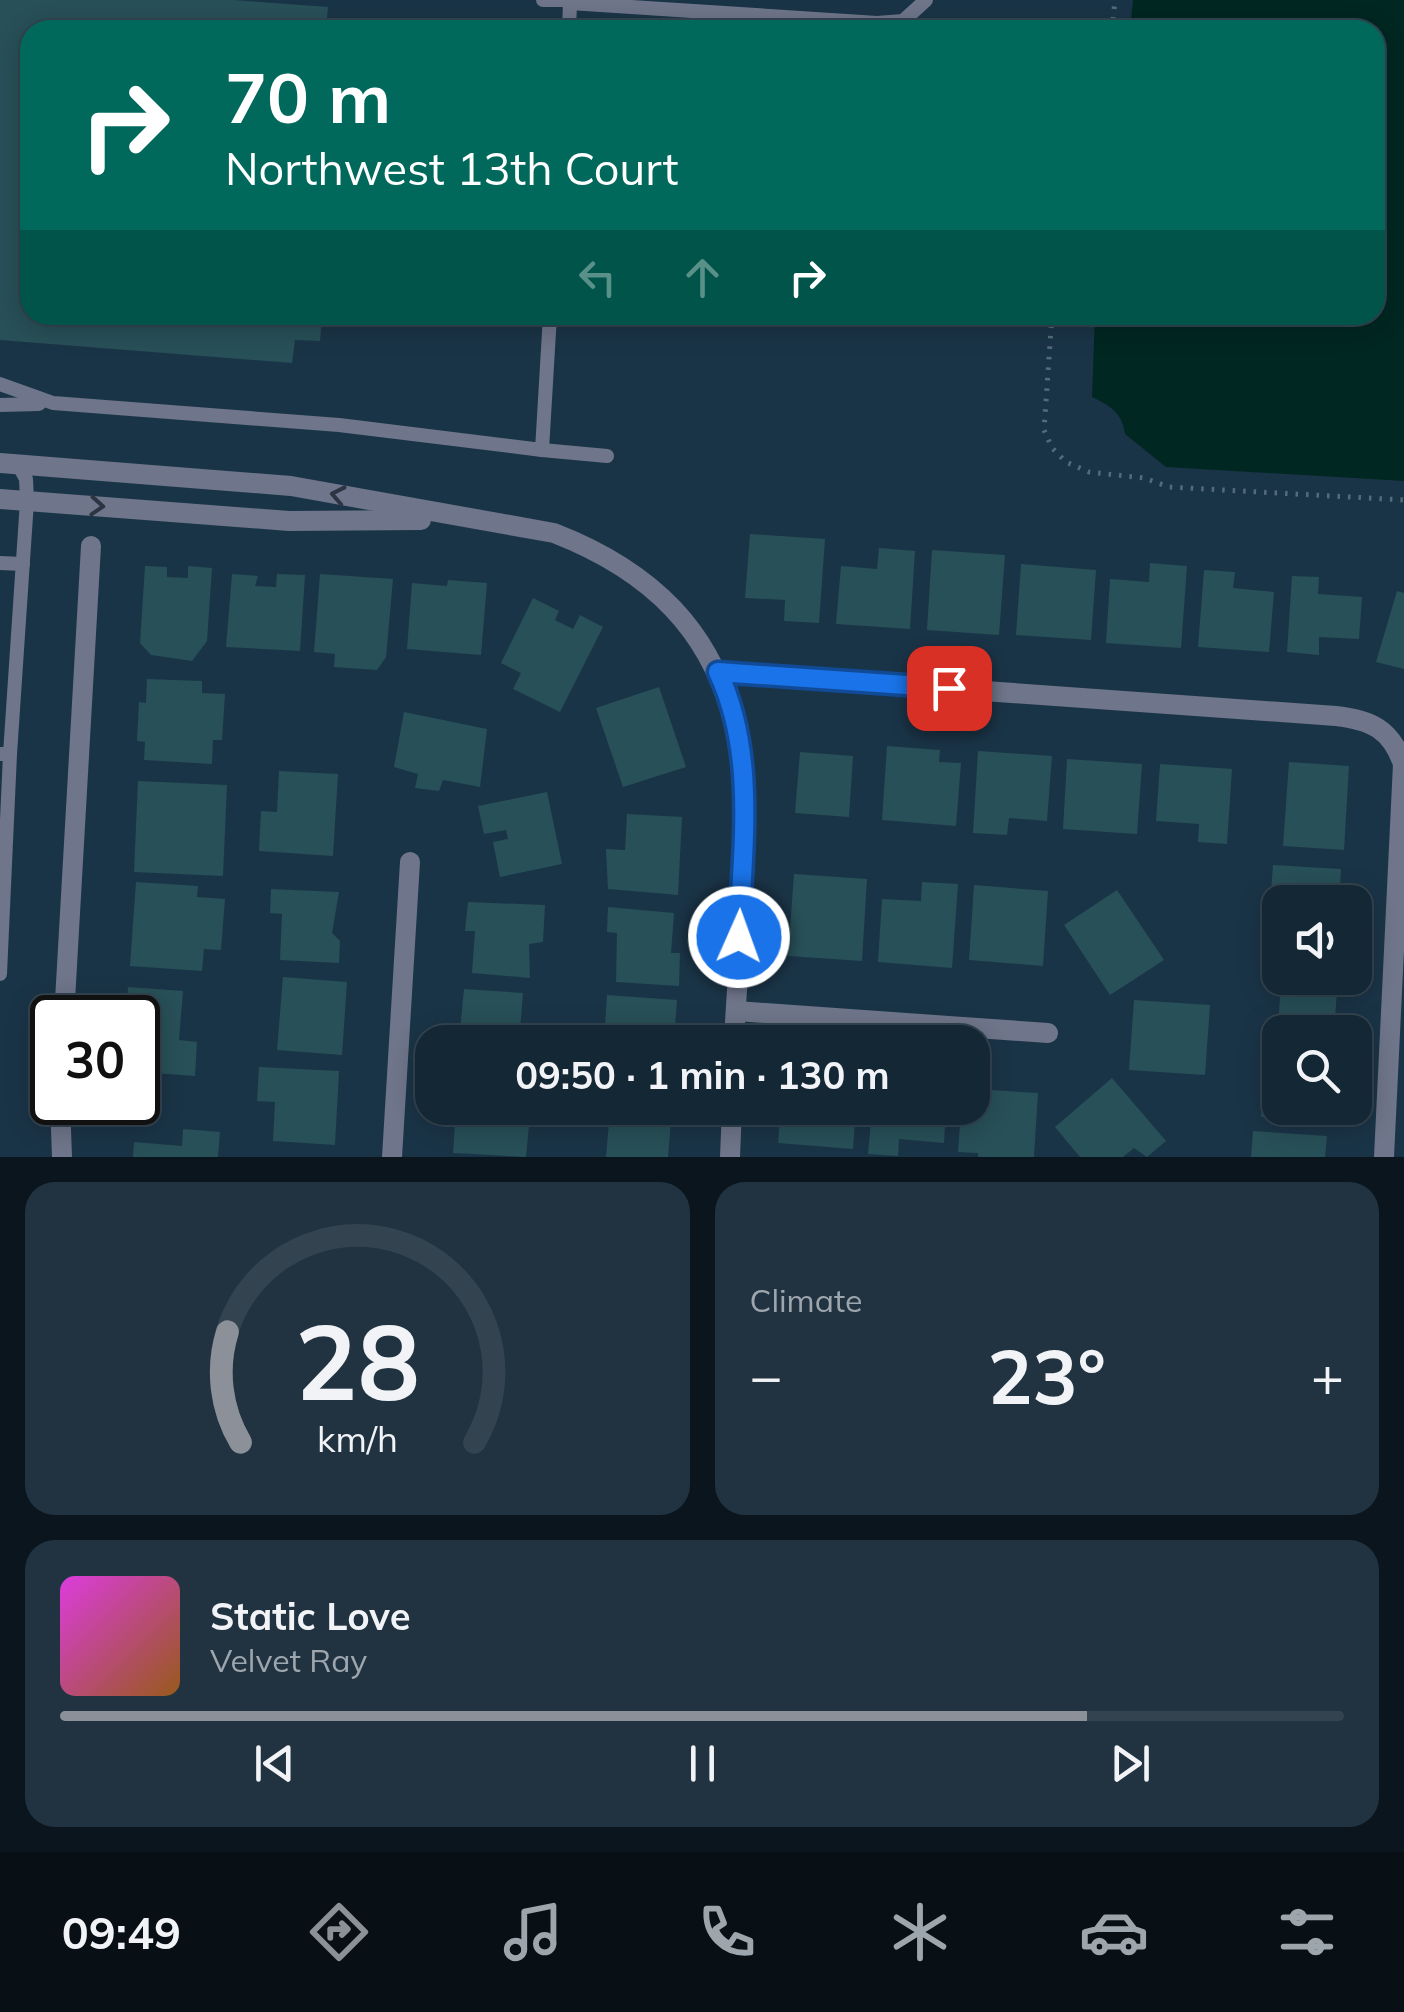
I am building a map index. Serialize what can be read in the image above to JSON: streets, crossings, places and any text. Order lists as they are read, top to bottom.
{
  "page": {
    "turn": ["70 m", "Northwest 13th Court"],
    "limit": "30",
    "trip": "09:50 · 1 min · 130 m",
    "tile": "Climate",
    "heat": ["−", "23°", "+"],
    "song": ["Static Love", "Velvet Ray"],
    "tabs": "09:49",
    "gauge": ["28", "km/h"]
  }
}
